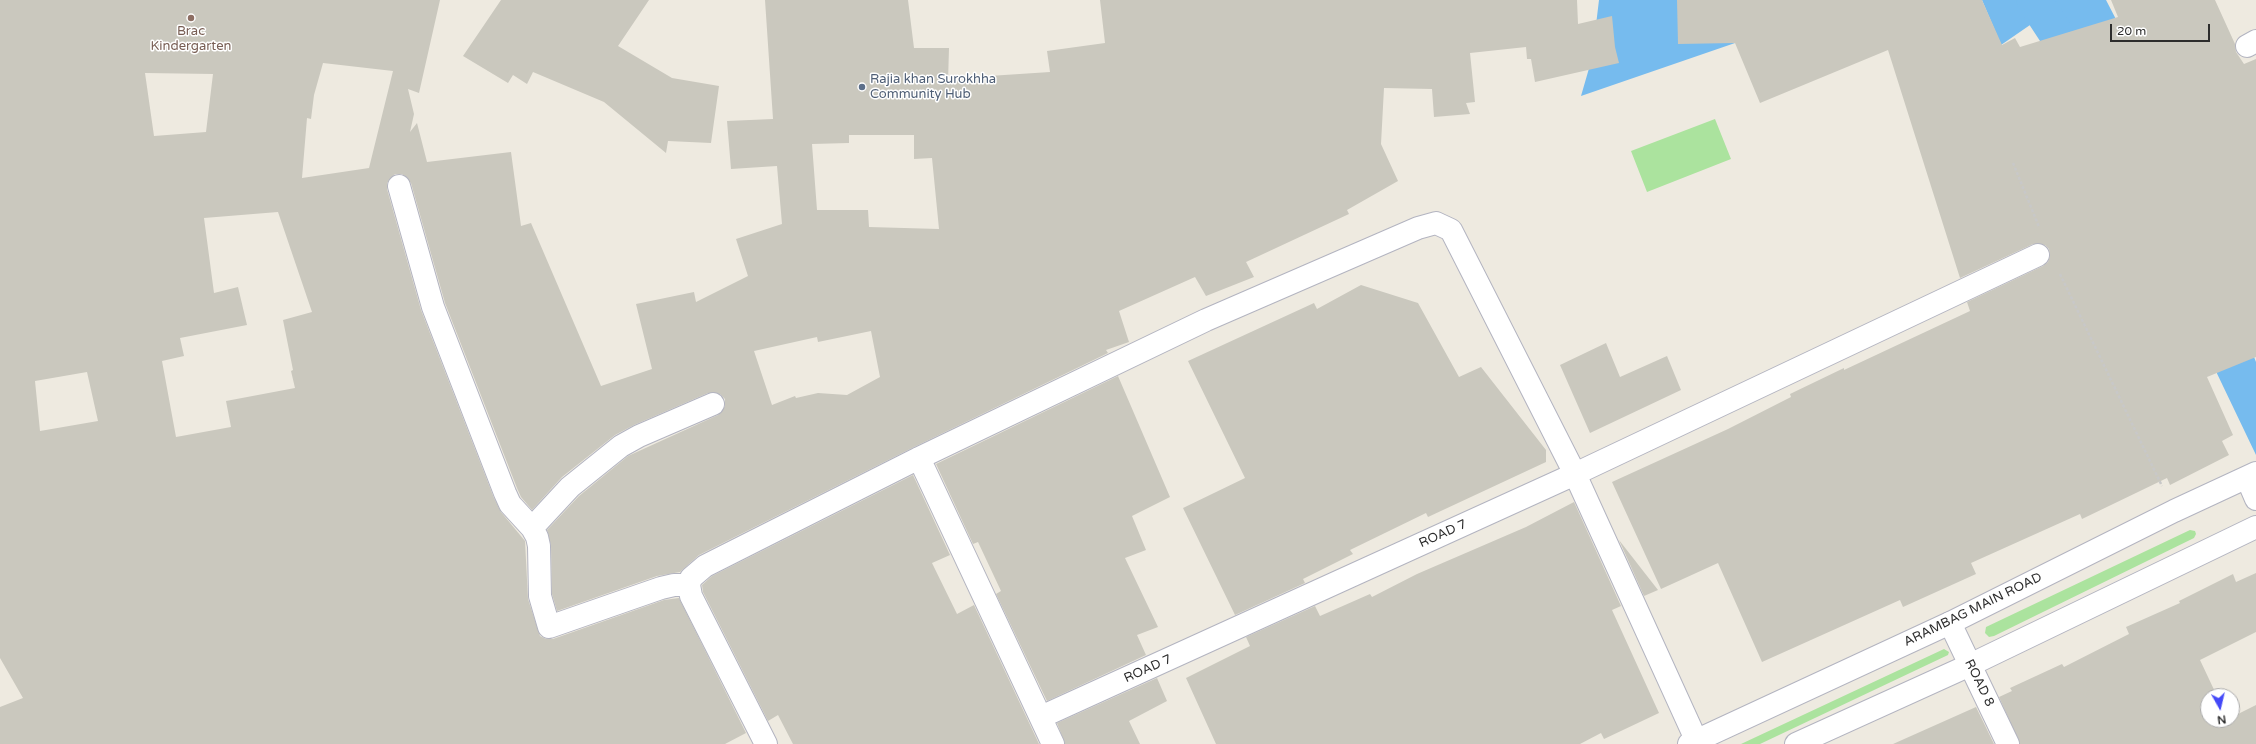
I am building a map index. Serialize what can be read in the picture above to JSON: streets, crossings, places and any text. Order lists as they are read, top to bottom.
{
  "streets": {
    "street": ["ROAD 7", "ARAMBAG MAIN ROAD", "ROAD 8"]
  },
  "crossings": [
    ["ARAMBAG MAIN ROAD", "ROAD 8"]
  ],
  "places": ["Brac Kindergarten", "Rajia khan Surokhha Community Hub"],
  "scale_bar": "20 m",
  "north": "bottom"
}
